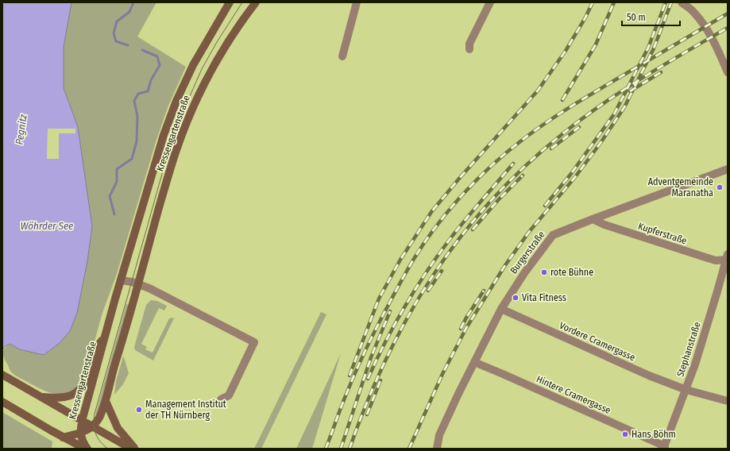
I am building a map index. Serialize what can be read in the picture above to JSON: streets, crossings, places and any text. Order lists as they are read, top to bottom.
{
  "streets": {
    "main road": ["Kressengartenstraße"],
    "street": [
      "Kupferstraße",
      "Burgerstraße",
      "Vordere Cramergasse",
      "Stephanstraße",
      "Hintere Cramergasse"
    ]
  },
  "crossings": [
    ["Kupferstraße", "Burgerstraße"],
    ["Kupferstraße", "Stephanstraße"],
    ["Burgerstraße", "Vordere Cramergasse"],
    ["Burgerstraße", "Hintere Cramergasse"],
    ["Vordere Cramergasse", "Stephanstraße"],
    ["Stephanstraße", "Hintere Cramergasse"]
  ],
  "water": ["Pegnitz", "Wöhrder See"],
  "places": [
    "Adventgemeinde Maranatha",
    "rote Bühne",
    "Vita Fitness",
    "Management Institut der TH Nürnberg",
    "Hans Böhm"
  ],
  "scale_bar": "50 m"
}
